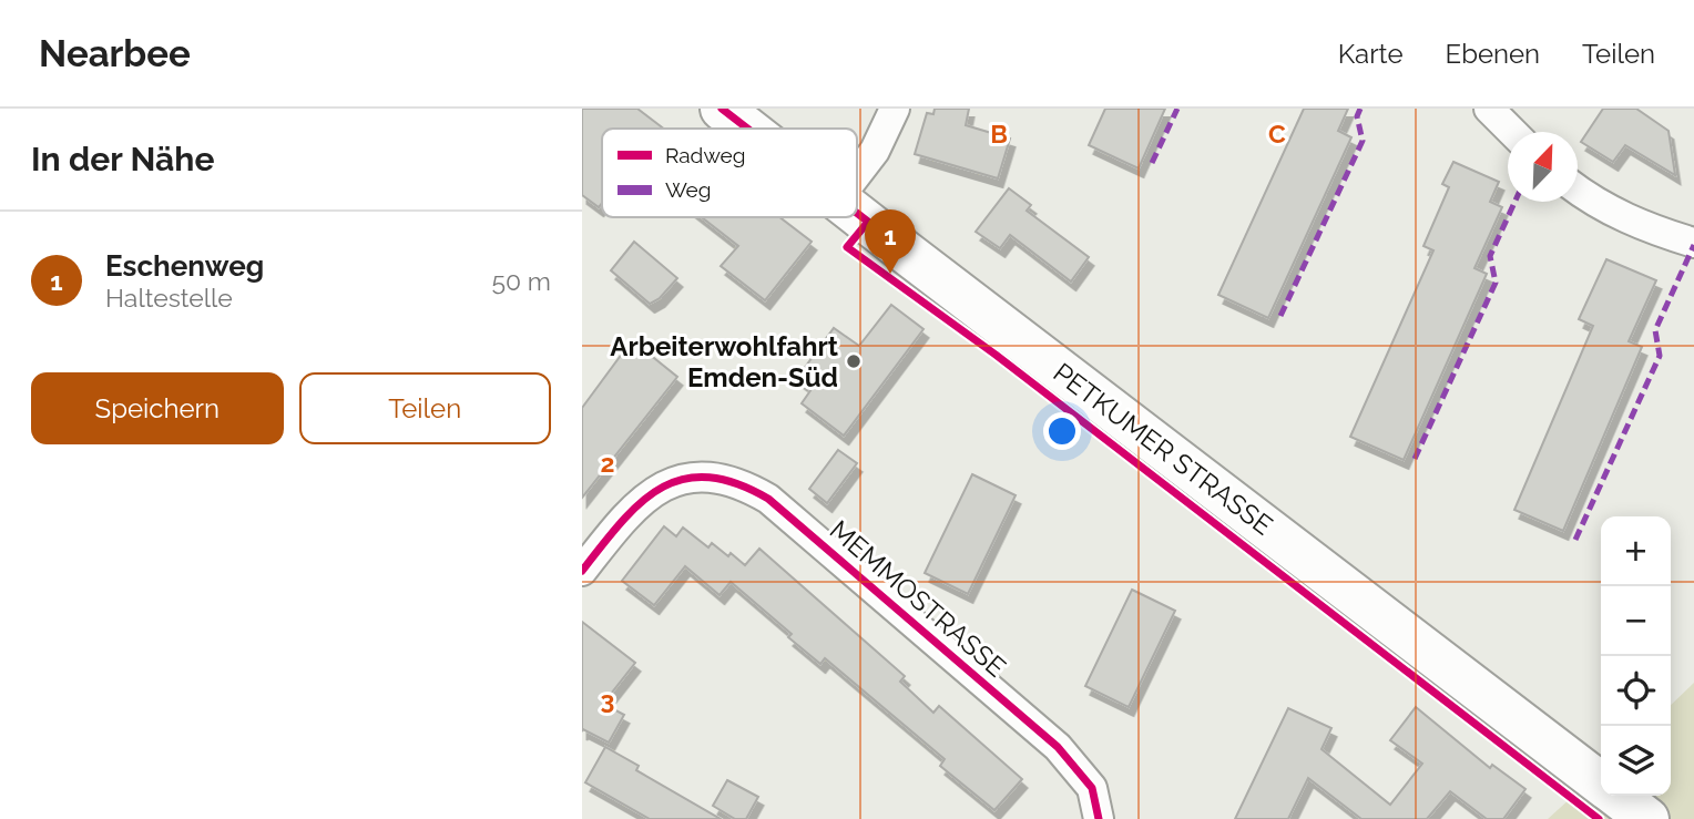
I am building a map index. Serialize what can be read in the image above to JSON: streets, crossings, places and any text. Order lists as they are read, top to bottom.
{
  "streets": {
    "main road": ["PETKUMER STRASSE"],
    "street": ["MEMMOSTRASSE"]
  },
  "places": ["Arbeiterwohlfahrt Emden-Süd"],
  "legend": ["Radweg", "Weg"],
  "north": "top right",
  "page": {
    "header": "Nearbee",
    "nav": ["Karte", "Ebenen", "Teilen"],
    "heading": "In der Nähe",
    "list": [
      {
        "mark": "1",
        "name": "Eschenweg",
        "note": "Haltestelle",
        "value": "50 m"
      }
    ],
    "pins": "1",
    "buttons": ["Speichern", "Teilen"],
    "map_buttons": ["+", "−"]
  },
  "grid": {
    "columns": ["B", "C"],
    "rows": ["2", "3"]
  }
}
